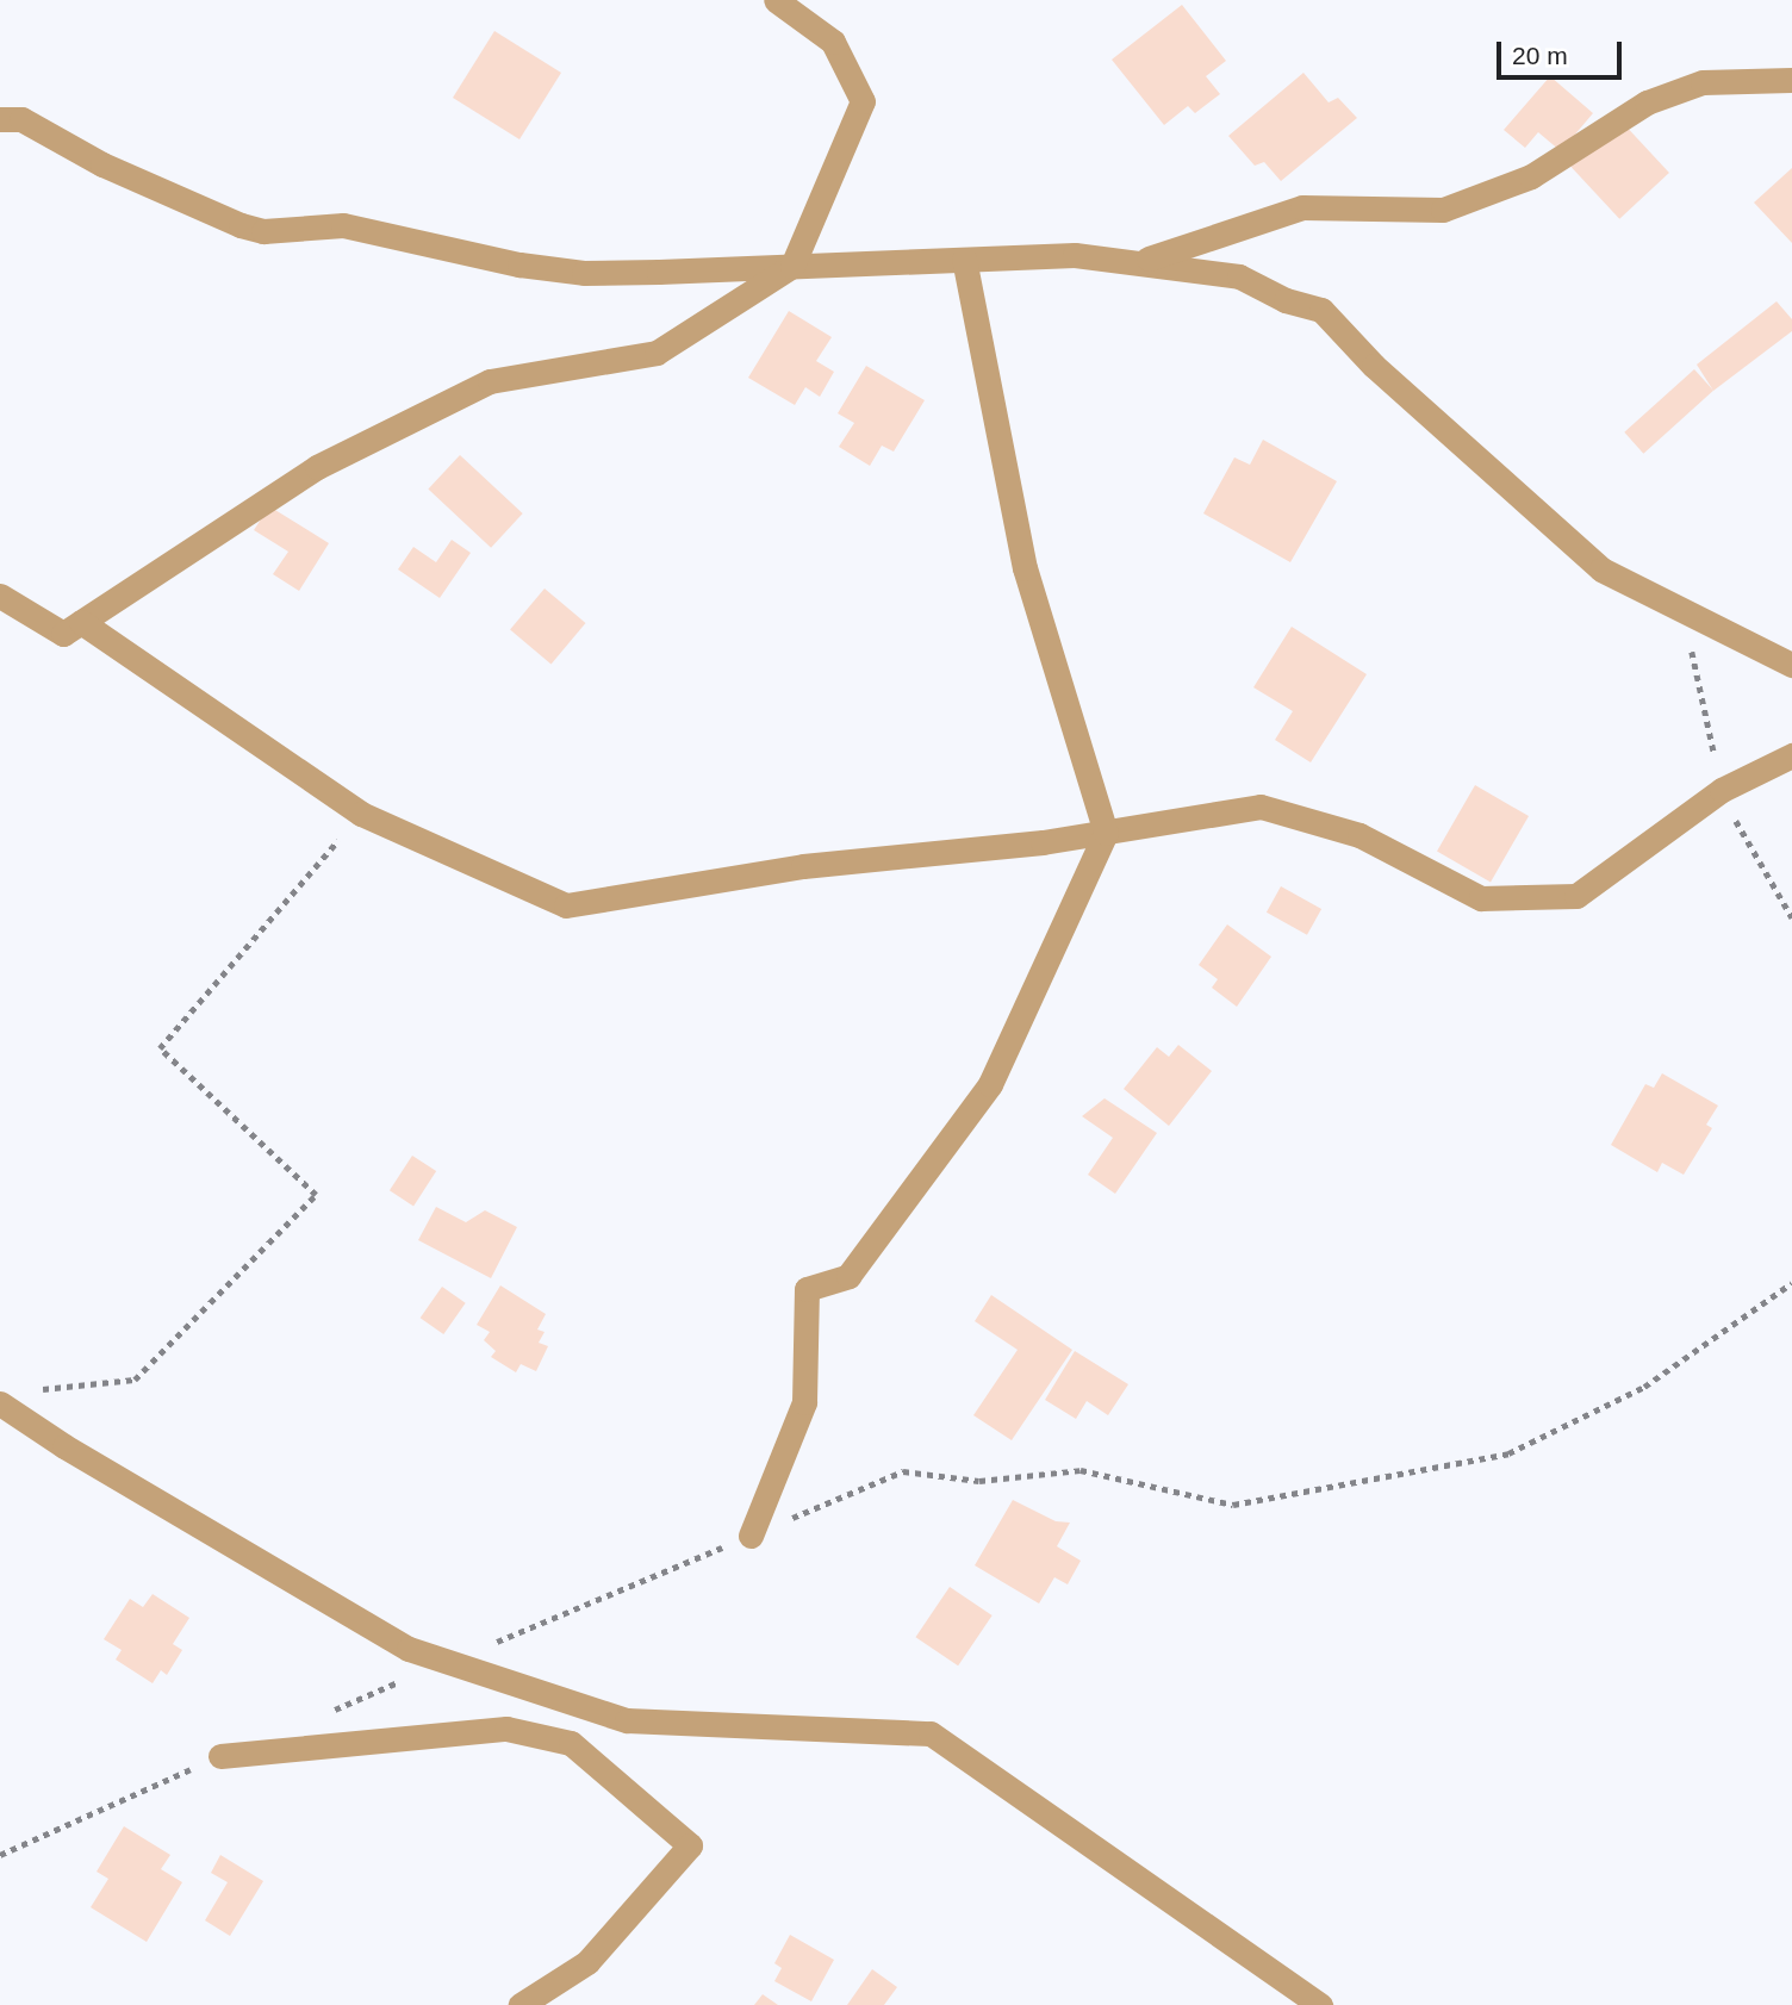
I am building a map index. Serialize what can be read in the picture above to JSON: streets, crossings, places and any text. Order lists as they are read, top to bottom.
{
  "scale_bar": "20 m"
}
